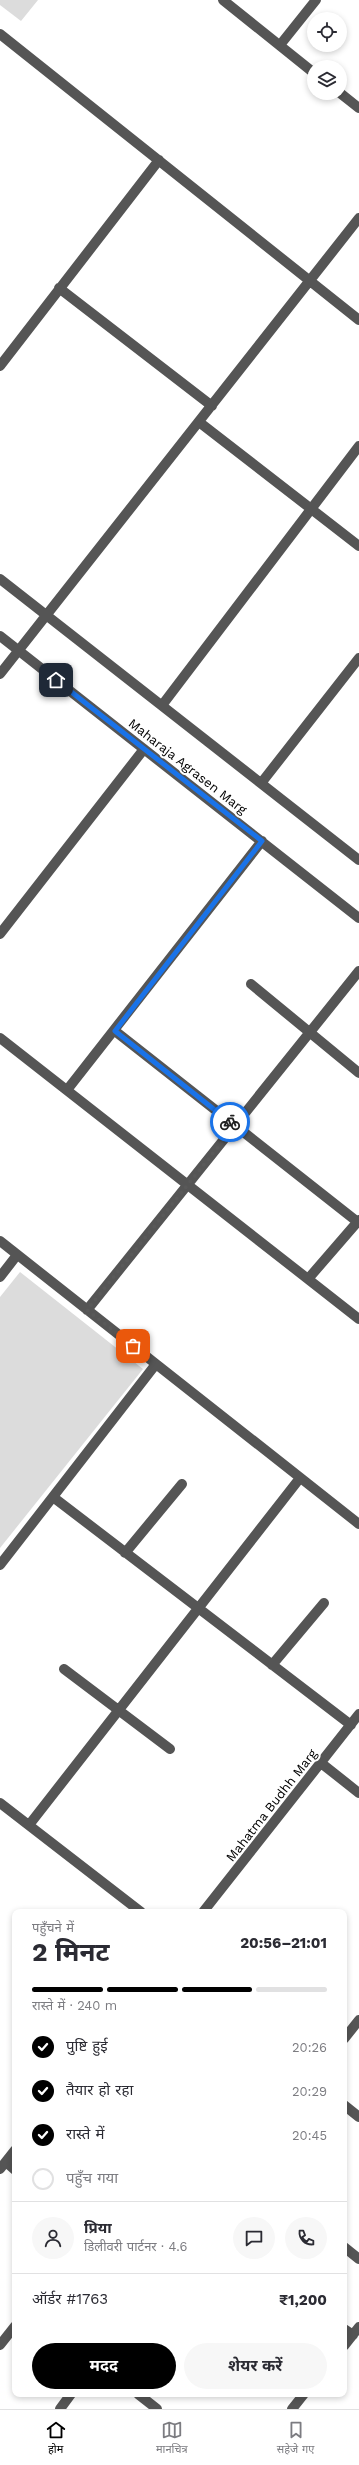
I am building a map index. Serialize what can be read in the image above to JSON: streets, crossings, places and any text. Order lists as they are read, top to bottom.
{
  "streets": {
    "street": ["Maharaja Agrasen Marg", "Mahatma Budhh Marg"]
  },
  "page": {
    "heading": ["2 मिनट", "पहुँचने में", "20:56–21:01"],
    "panel": [
      "प्रिया",
      "डिलीवरी पार्टनर · 4.6",
      "ऑर्डर #1763",
      "₹1,200"
    ],
    "bar": "रास्ते में · 240 m",
    "list": [
      ["पुष्टि हुई", "20:26"],
      ["तैयार हो रहा", "20:29"],
      ["रास्ते में", "20:45"],
      "पहुँच गया"
    ],
    "buttons": ["मदद", "शेयर करें"],
    "tabs": ["होम", "मानचित्र", "सहेजे गए"]
  }
}
